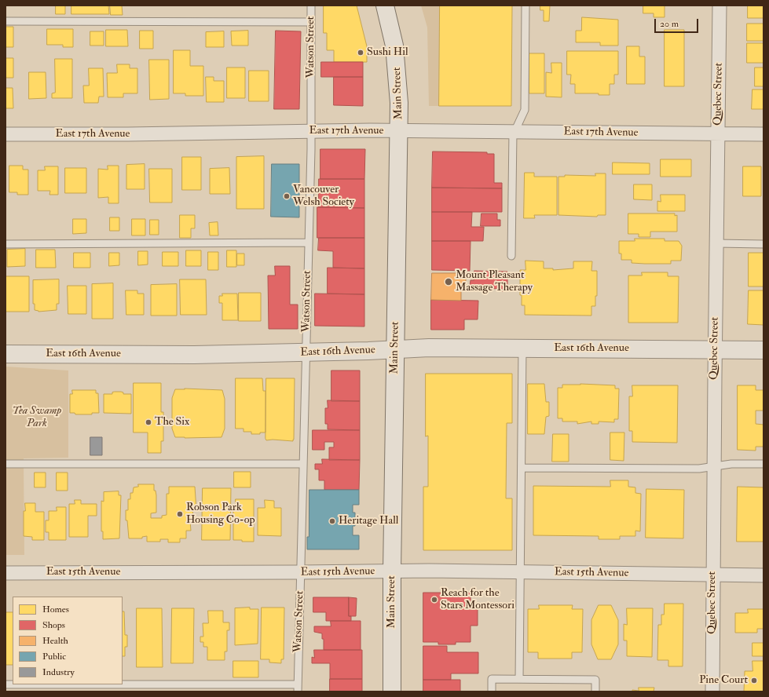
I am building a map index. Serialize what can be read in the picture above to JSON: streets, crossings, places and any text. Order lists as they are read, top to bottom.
{
  "streets": {
    "street": [
      "Main Street",
      "Quebec Street",
      "East 17th Avenue",
      "East 16th Avenue",
      "East 15th Avenue"
    ],
    "lane": ["Watson Street"]
  },
  "crossings": [
    ["Watson Street", "East 17th Avenue"],
    ["Watson Street", "East 16th Avenue"],
    ["Watson Street", "East 15th Avenue"],
    ["Main Street", "East 17th Avenue"],
    ["Main Street", "East 16th Avenue"],
    ["Main Street", "East 15th Avenue"],
    ["Quebec Street", "East 17th Avenue"],
    ["Quebec Street", "East 16th Avenue"],
    ["Quebec Street", "East 15th Avenue"]
  ],
  "parks": ["Tea Swamp Park"],
  "places": [
    "Sushi Hil",
    "Vancouver Welsh Society",
    "Mount Pleasant Massage Therapy",
    "The Six",
    "Robson Park Housing Co-op",
    "Heritage Hall",
    "Reach for the Stars Montessori",
    "Pine Court"
  ],
  "legend": [
    "Homes",
    "Shops",
    "Health",
    "Public",
    "Industry"
  ],
  "scale_bar": "20 m"
}
